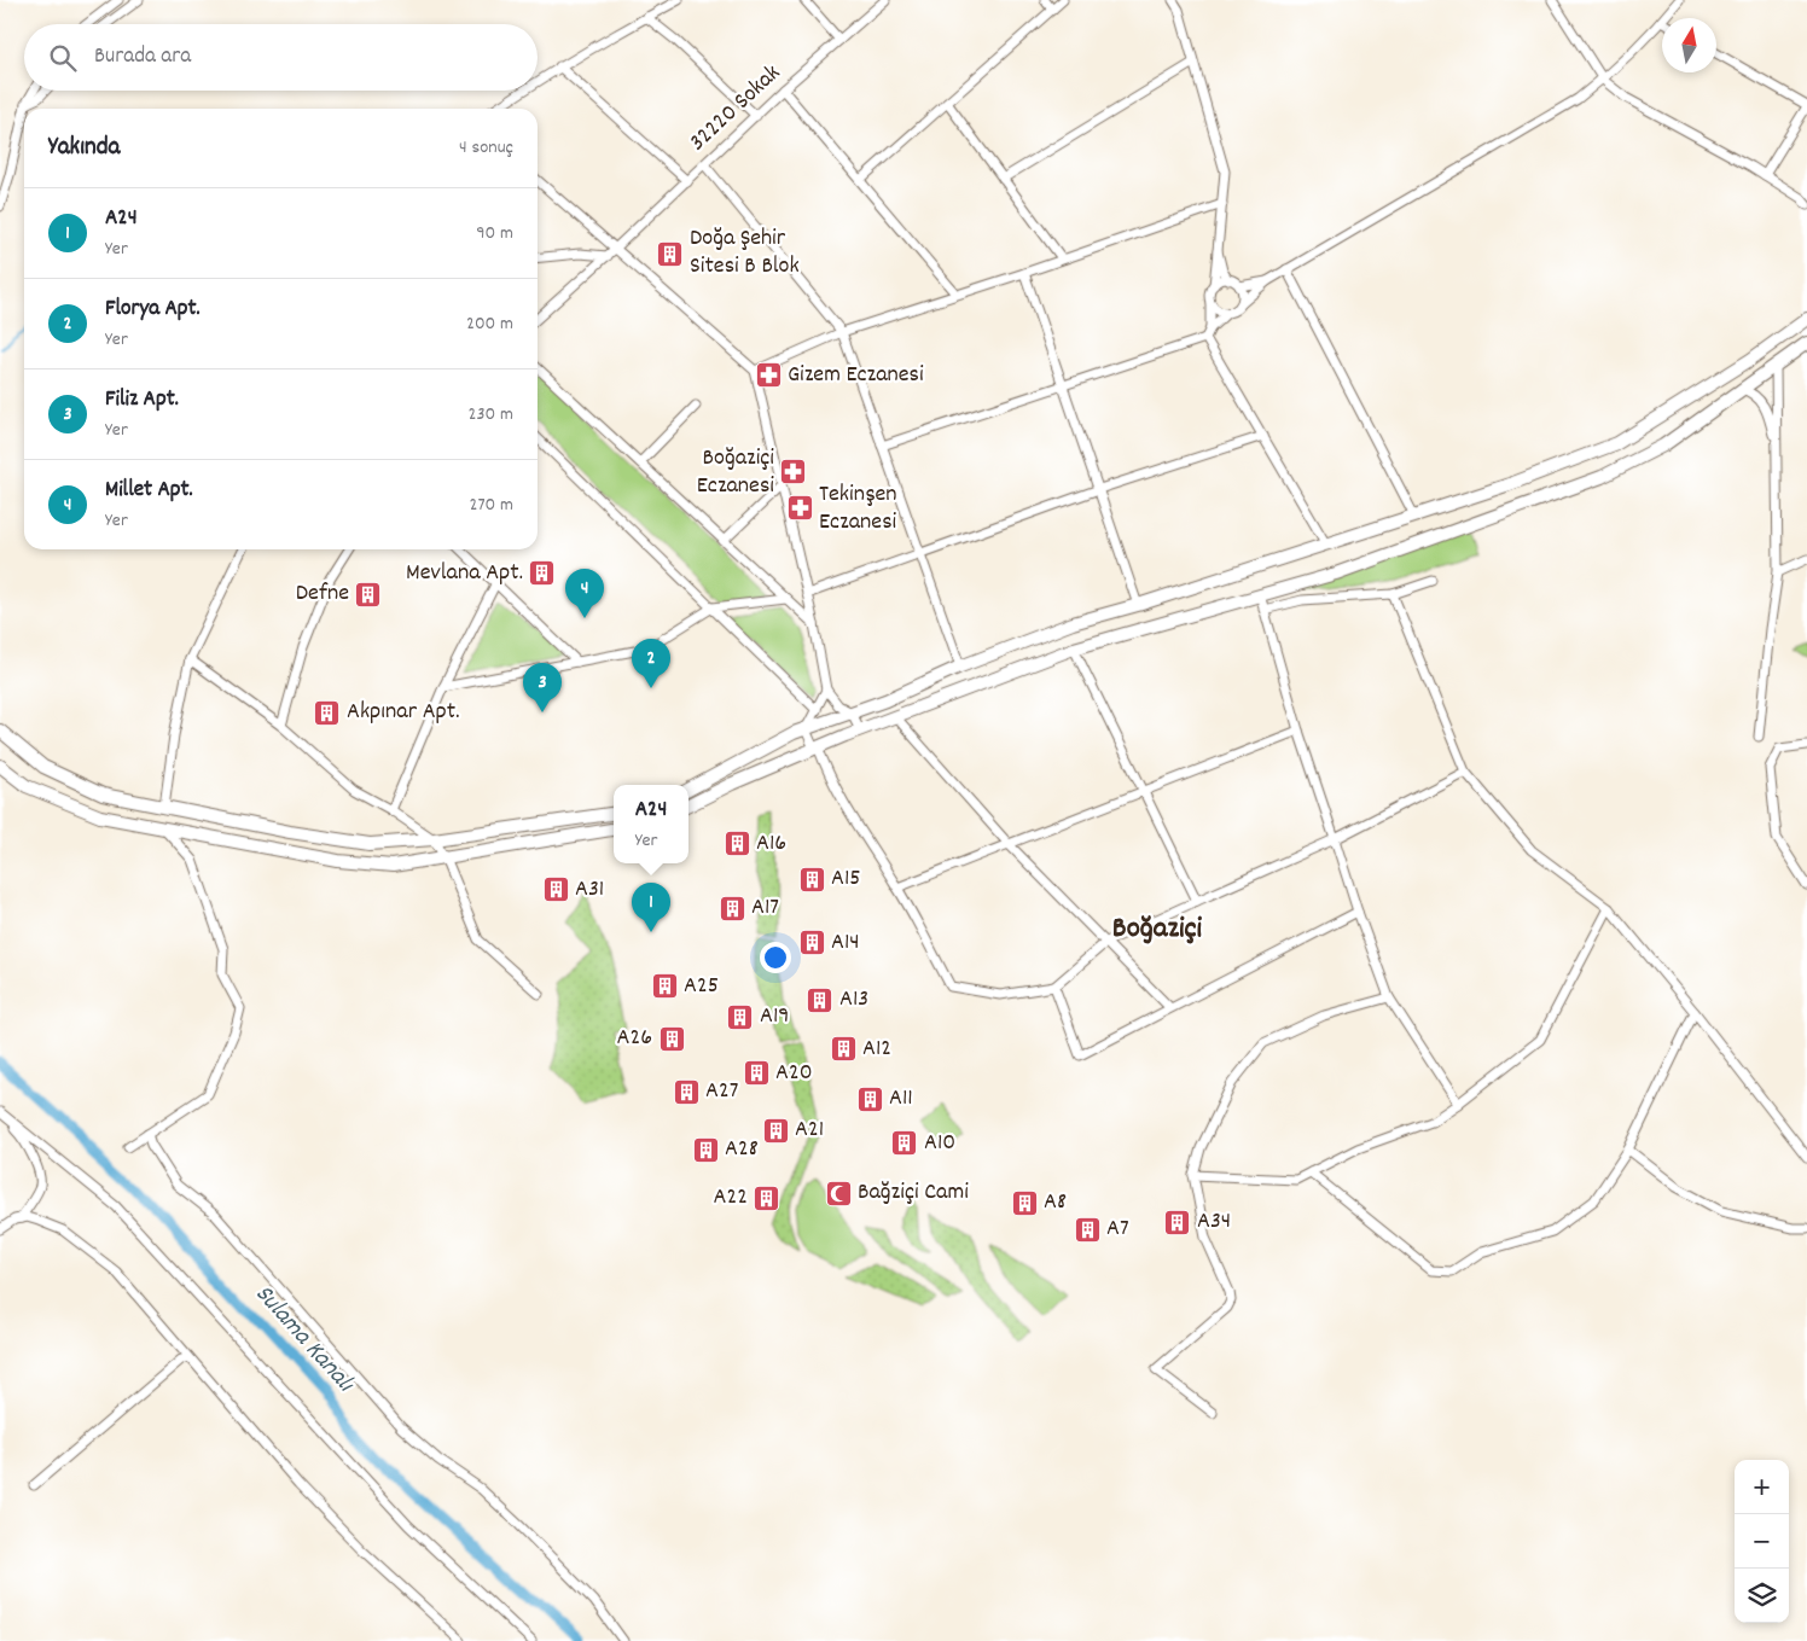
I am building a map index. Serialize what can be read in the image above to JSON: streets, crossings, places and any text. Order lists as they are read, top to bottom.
{
  "streets": {
    "street": ["32220 Sokak"]
  },
  "districts": ["Boğaziçi"],
  "water": ["Sulama Kanalı"],
  "places": {
    "building": [
      "Doğa Şehir Sitesi B Blok",
      "Mevlana Apt.",
      "Defne",
      "Akpınar Apt.",
      "A16",
      "A15",
      "A31",
      "A17",
      "A14",
      "A25",
      "A13",
      "A19",
      "A26",
      "A12",
      "A20",
      "A27",
      "A11",
      "A21",
      "A10",
      "A28",
      "A22",
      "A8",
      "A34",
      "A7"
    ],
    "pharmacy": ["Gizem Eczanesi", "Boğaziçi Eczanesi", "Tekinşen Eczanesi"],
    "mosque": ["Bağziçi Cami"]
  },
  "north": "top",
  "page": {
    "search": "Burada ara",
    "heading": ["Yakında", "4 sonuç"],
    "list": [
      {
        "mark": "1",
        "name": "A24",
        "note": "Yer",
        "value": "90 m"
      },
      {
        "mark": "2",
        "name": "Florya Apt.",
        "note": "Yer",
        "value": "200 m"
      },
      {
        "mark": "3",
        "name": "Filiz Apt.",
        "note": "Yer",
        "value": "230 m"
      },
      {
        "mark": "4",
        "name": "Millet Apt.",
        "note": "Yer",
        "value": "270 m"
      }
    ],
    "pins": [
      "4",
      "2",
      "3",
      "1"
    ],
    "popup": ["A24", "Yer"],
    "map_buttons": ["+", "−"]
  }
}
